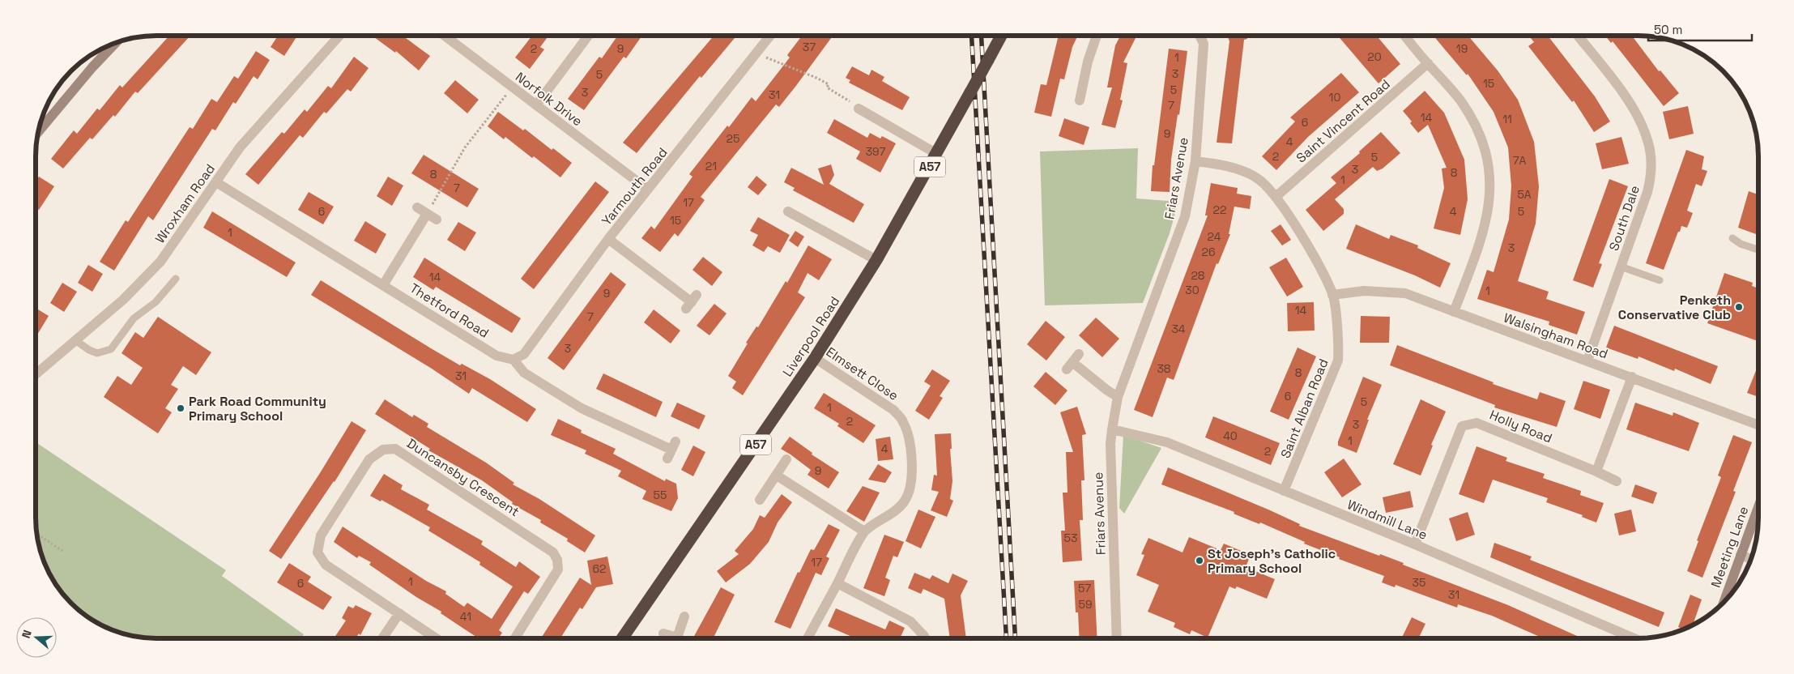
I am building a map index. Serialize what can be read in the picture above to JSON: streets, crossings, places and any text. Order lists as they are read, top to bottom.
{
  "streets": {
    "highway": ["A57", "Liverpool Road"],
    "street": [
      "Norfolk Drive",
      "Saint Vincent Road",
      "Friars Avenue",
      "Yarmouth Road",
      "Wroxham Road",
      "South Dale",
      "Thetford Road",
      "Walsingham Road",
      "Elmsett Close",
      "Saint Alban Road",
      "Holly Road",
      "Duncansby Crescent",
      "Windmill Lane",
      "Meeting Lane"
    ]
  },
  "crossings": [
    ["Norfolk Drive", "Yarmouth Road"],
    ["Saint Vincent Road", "Saint Alban Road"],
    ["Friars Avenue", "Saint Alban Road"],
    ["Friars Avenue", "Windmill Lane"],
    ["Yarmouth Road", "Thetford Road"],
    ["Wroxham Road", "Thetford Road"],
    ["South Dale", "Walsingham Road"],
    ["Walsingham Road", "Saint Alban Road"],
    ["Liverpool Road", "Elmsett Close"],
    ["Saint Alban Road", "Windmill Lane"],
    ["Holly Road", "Windmill Lane"]
  ],
  "places": ["Penketh Conservative Club", "Park Road Community Primary School", "St Joseph's Catholic Primary School"],
  "house_numbers": [
    "37",
    "2",
    "9",
    "19",
    "20",
    "1",
    "3",
    "5",
    "15",
    "5",
    "3",
    "31",
    "10",
    "7",
    "14",
    "11",
    "6",
    "9",
    "25",
    "4",
    "397",
    "2",
    "5",
    "7A",
    "21",
    "3",
    "8",
    "8",
    "1",
    "7",
    "5A",
    "17",
    "22",
    "6",
    "4",
    "5",
    "15",
    "1",
    "24",
    "3",
    "26",
    "28",
    "14",
    "30",
    "1",
    "9",
    "14",
    "7",
    "34",
    "3",
    "38",
    "8",
    "31",
    "6",
    "5",
    "1",
    "2",
    "3",
    "40",
    "1",
    "4",
    "2",
    "9",
    "55",
    "53",
    "17",
    "62",
    "1",
    "35",
    "6",
    "57",
    "31",
    "59",
    "41"
  ],
  "scale_bar": "50 m",
  "north": "left"
}
